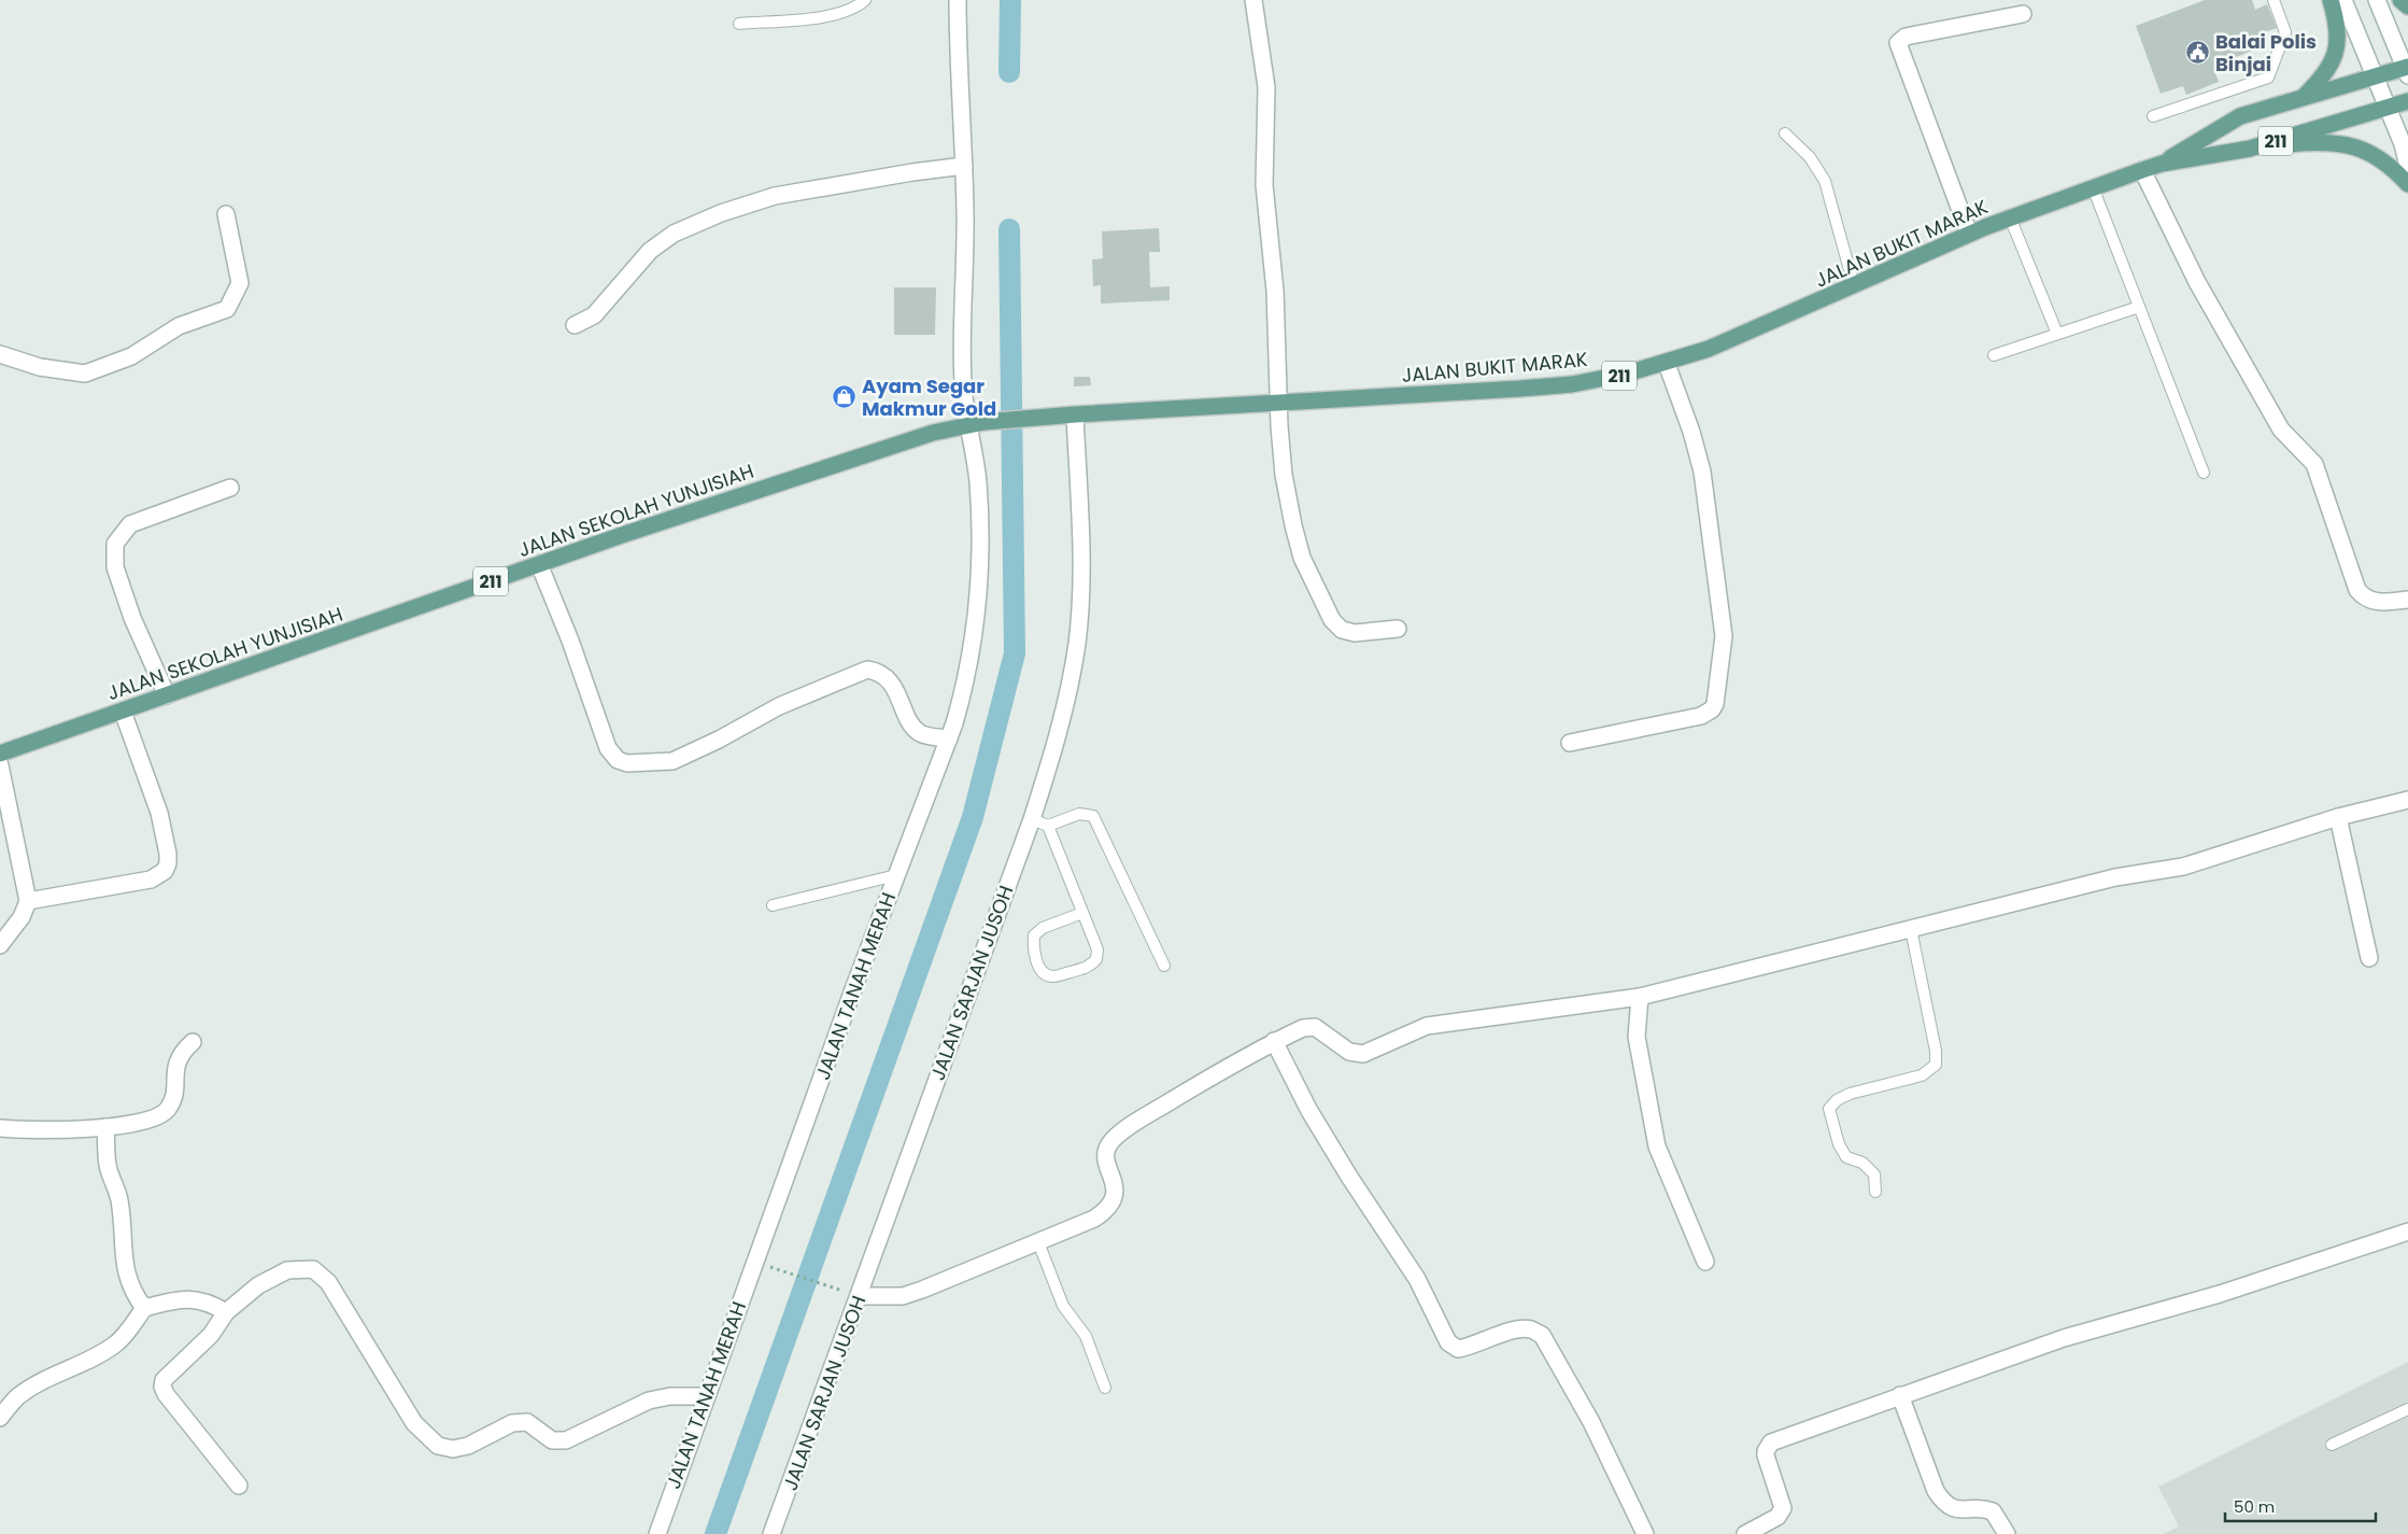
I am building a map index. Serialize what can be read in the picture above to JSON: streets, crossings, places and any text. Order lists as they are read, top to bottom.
{
  "streets": {
    "main road": ["211", "JALAN BUKIT MARAK", "JALAN SEKOLAH YUNJISIAH"],
    "street": ["JALAN SARJAN JUSOH", "JALAN TANAH MERAH"]
  },
  "crossings": [
    ["211", "JALAN BUKIT MARAK"],
    ["JALAN BUKIT MARAK", "JALAN SEKOLAH YUNJISIAH"],
    ["JALAN BUKIT MARAK", "JALAN SARJAN JUSOH"],
    ["JALAN BUKIT MARAK", "JALAN TANAH MERAH"],
    ["JALAN SEKOLAH YUNJISIAH", "JALAN TANAH MERAH"]
  ],
  "places": {
    "public building": ["Balai Polis Binjai"],
    "shop": ["Ayam Segar Makmur Gold"]
  },
  "scale_bar": "50 m"
}
